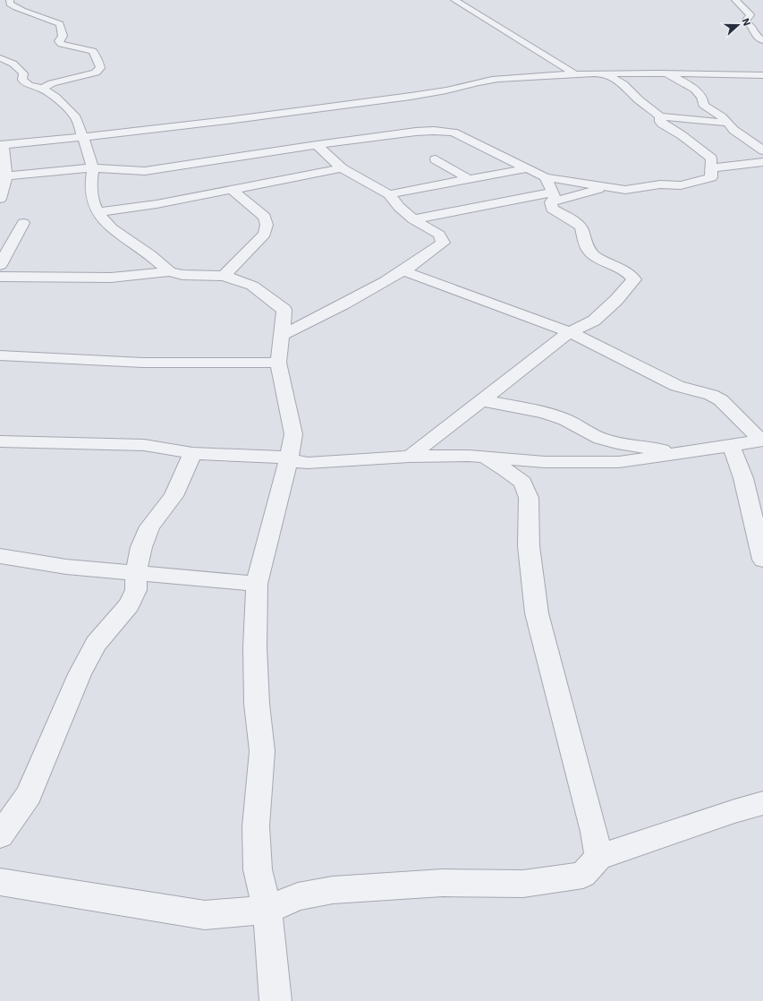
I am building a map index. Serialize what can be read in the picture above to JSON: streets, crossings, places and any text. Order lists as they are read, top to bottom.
{
  "north": "right"
}
